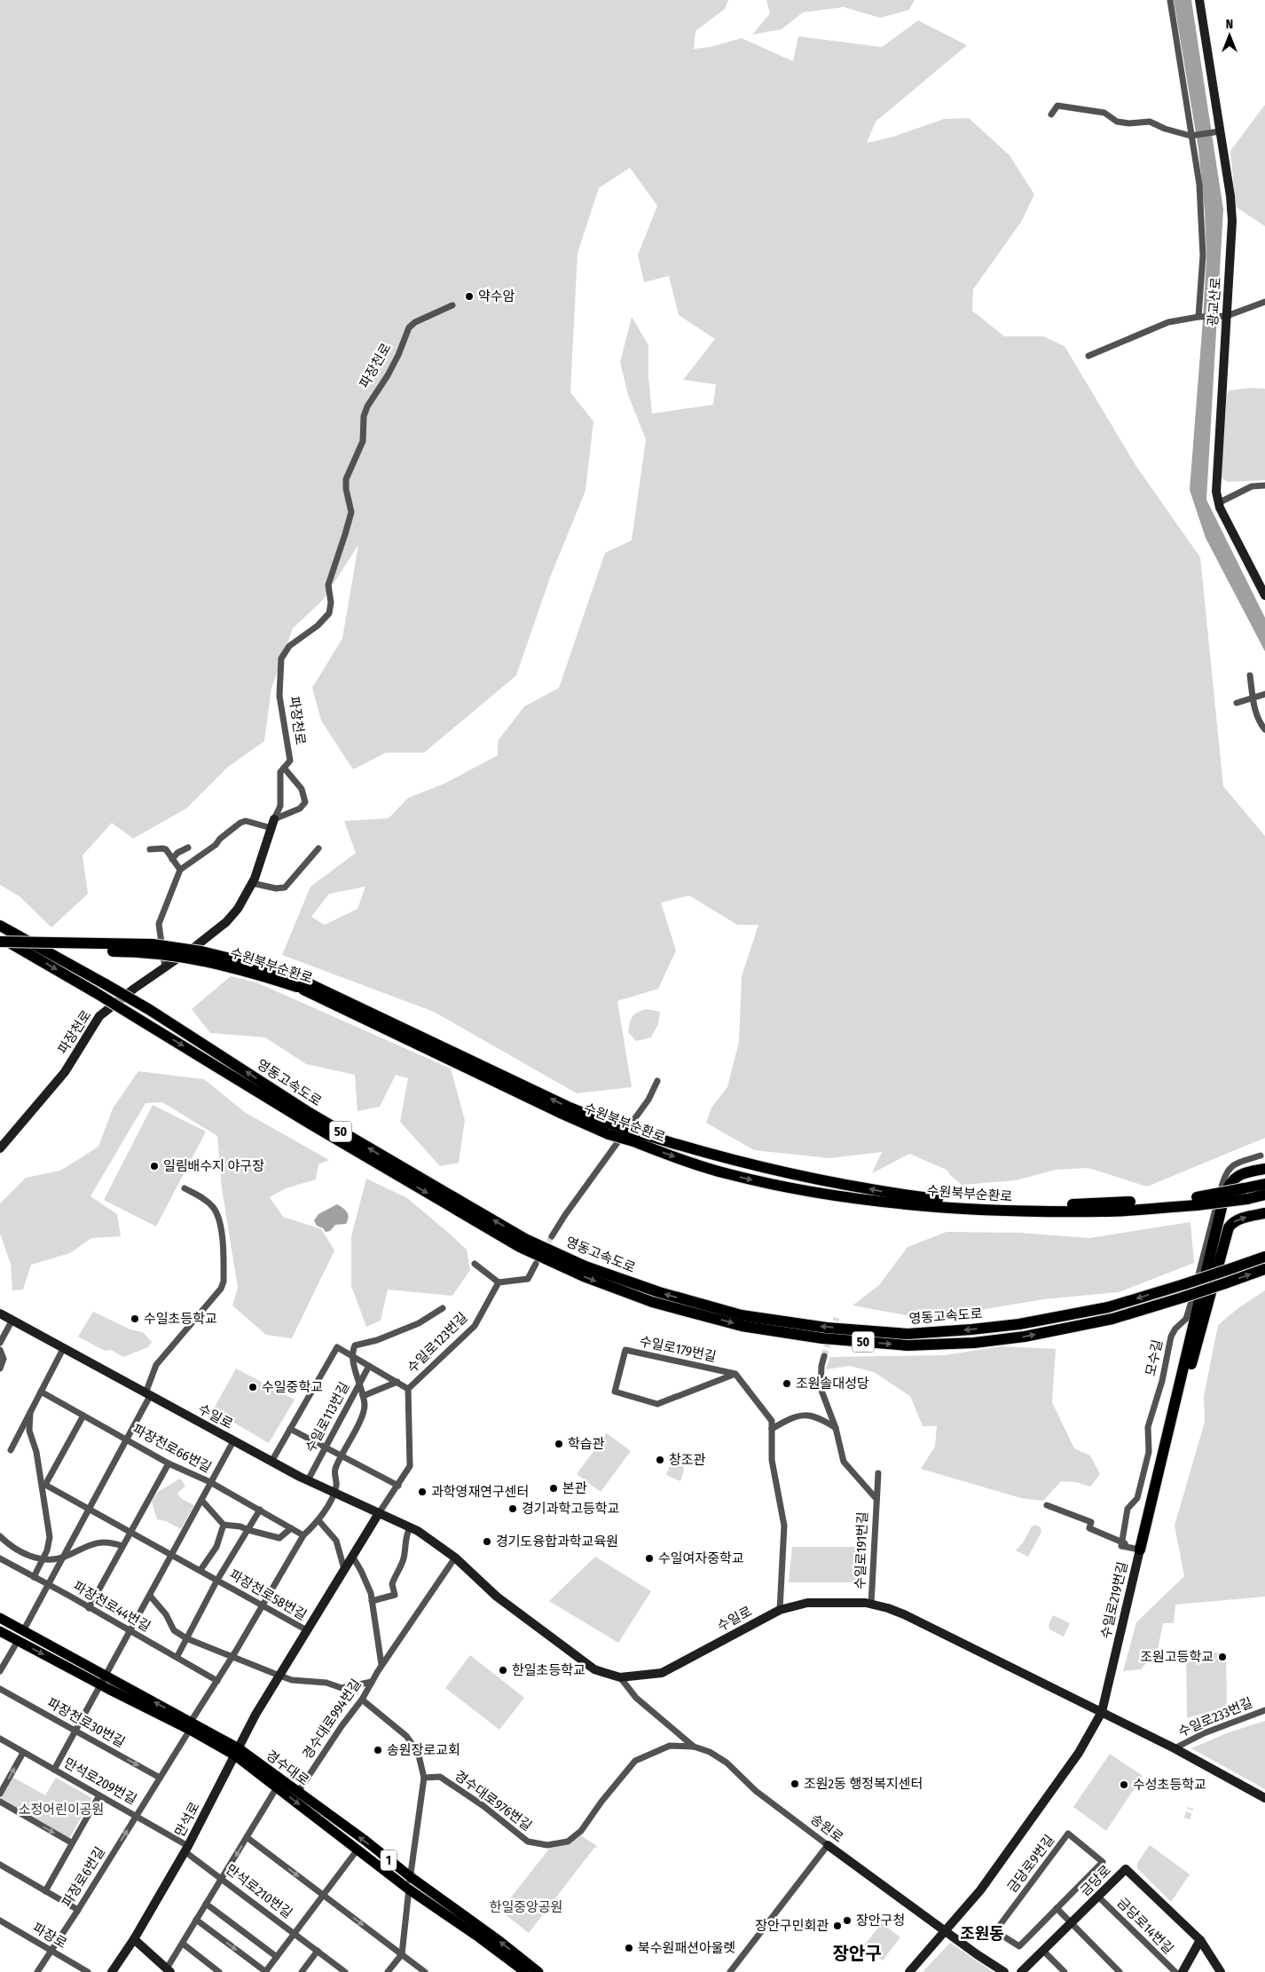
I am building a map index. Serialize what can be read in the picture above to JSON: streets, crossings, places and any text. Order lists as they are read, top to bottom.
{
  "streets": {
    "highway": ["수원북부순환로", "영동고속도로", "50"],
    "main road": ["경수대로", "1"],
    "street": [
      "광교산로",
      "파장천로",
      "수일로123번길",
      "수일로179번길",
      "모수길",
      "수일로",
      "수일로113번길",
      "파장천로66번길",
      "수일로191번길",
      "파장천로58번길",
      "수일로219번길",
      "파장천로44번길",
      "수일로233번길",
      "경수대로994번길",
      "파장천로30번길",
      "만석로209번길",
      "경수대로976번길",
      "만석로",
      "송원로",
      "금당로9번길",
      "파장로6번길",
      "금당로",
      "만석로210번길",
      "금당로14번길",
      "파장로"
    ]
  },
  "crossings": [
    ["수일로123번길", "수일로"],
    ["수일로123번길", "만석로"],
    ["모수길", "수일로219번길"],
    ["수일로", "수일로113번길"],
    ["수일로", "수일로191번길"],
    ["수일로", "수일로219번길"],
    ["수일로", "수일로233번길"],
    ["수일로", "경수대로994번길"],
    ["수일로", "만석로"],
    ["수일로", "파장로6번길"],
    ["파장천로66번길", "파장천로58번길"],
    ["파장천로66번길", "파장로6번길"],
    ["파장천로58번길", "만석로"],
    ["파장천로58번길", "파장로6번길"],
    ["파장천로44번길", "파장로6번길"],
    ["경수대로994번길", "경수대로"],
    ["경수대로994번길", "만석로"],
    ["파장천로30번길", "파장로6번길"],
    ["경수대로", "만석로"],
    ["경수대로", "파장로6번길"],
    ["만석로209번길", "만석로"],
    ["만석로209번길", "파장로6번길"],
    ["만석로209번길", "만석로210번길"],
    ["경수대로976번길", "송원로"],
    ["만석로", "만석로210번길"],
    ["파장로6번길", "파장로"],
    ["금당로", "금당로14번길"]
  ],
  "one_way": ["파장천로30번길"],
  "districts": ["조원동", "장안구"],
  "parks": ["소정어린이공원", "한일중앙공원"],
  "places": [
    "약수암",
    "일림배수지 야구장",
    "수일초등학교",
    "조원솔대성당",
    "수일중학교",
    "학습관",
    "창조관",
    "본관",
    "과학영재연구센터",
    "경기과학고등학교",
    "경기도융합과학교육원",
    "수일여자중학교",
    "조원고등학교",
    "한일초등학교",
    "송원장로교회",
    "조원2동 행정복지센터",
    "수성초등학교",
    "장안구청",
    "장안구민회관",
    "북수원패션아울렛"
  ],
  "north": "top"
}
